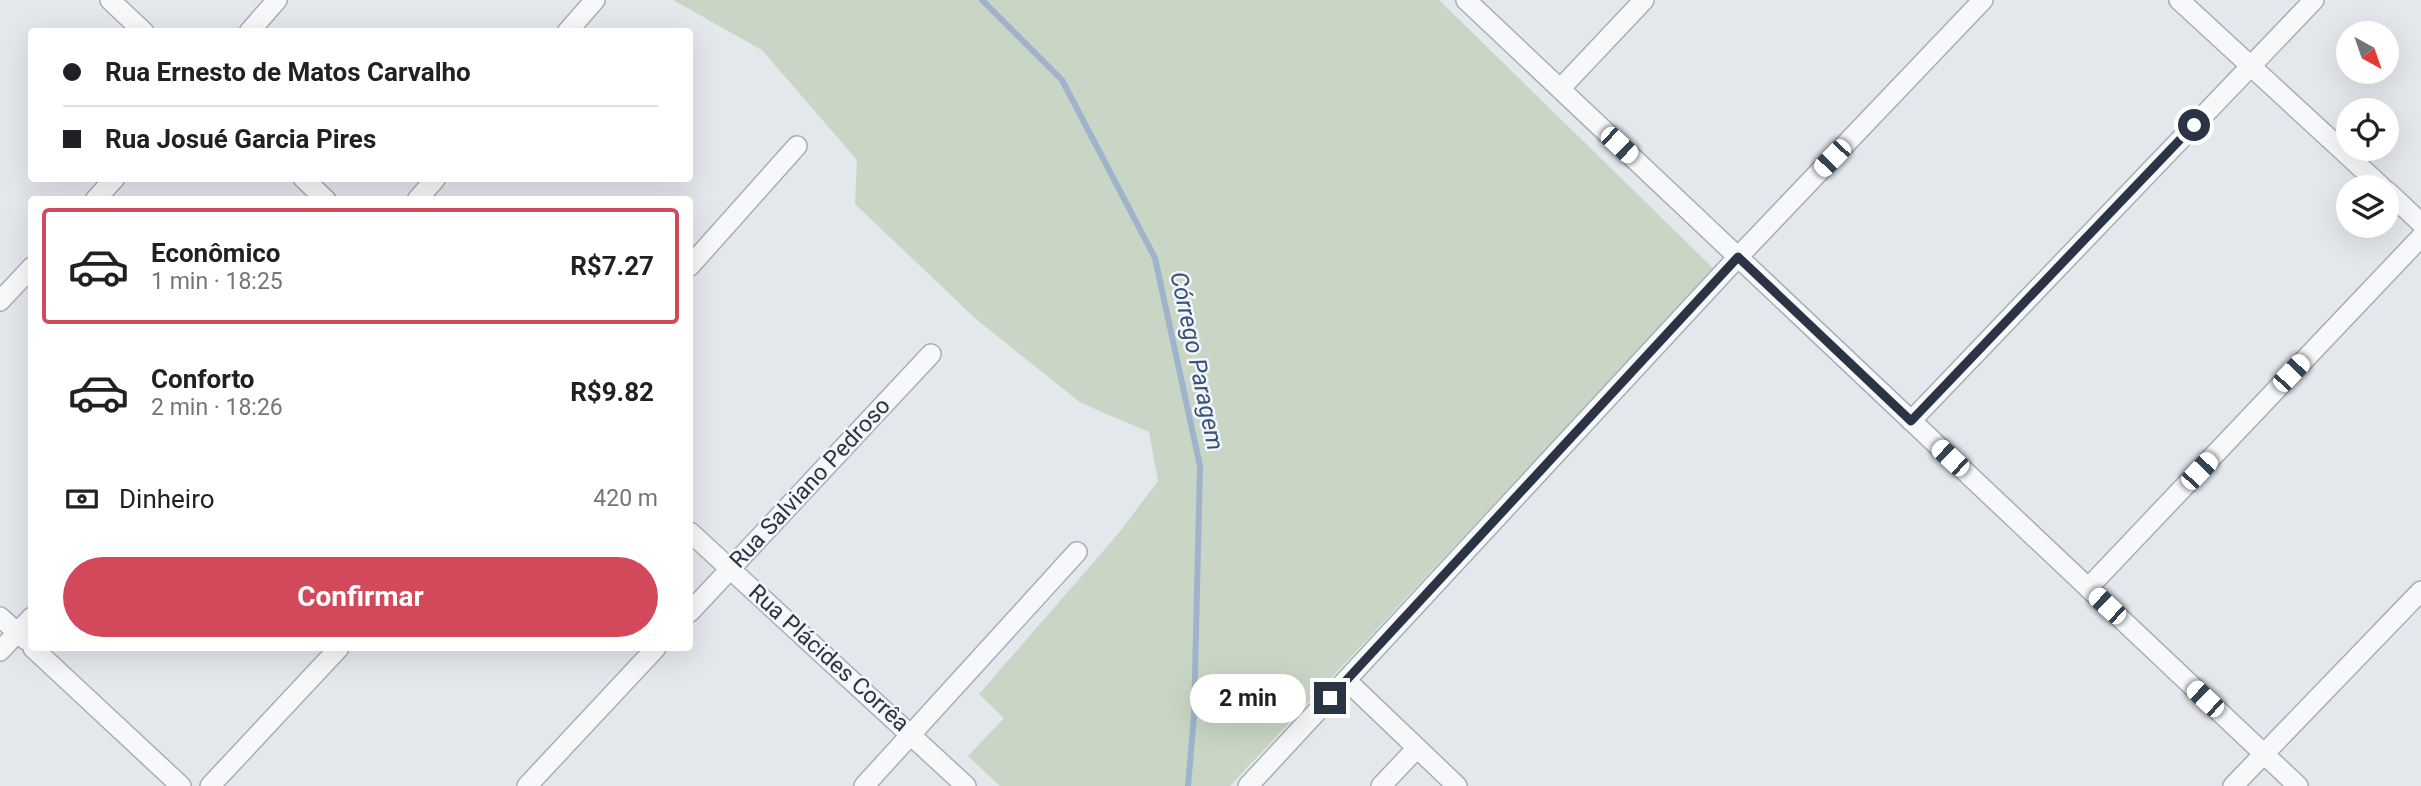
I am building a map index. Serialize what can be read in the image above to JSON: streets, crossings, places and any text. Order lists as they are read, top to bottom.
{
  "streets": {
    "street": ["Rua Salviano Pedroso", "Rua Plácides Corrêa"]
  },
  "crossings": [
    ["Rua Salviano Pedroso", "Rua Plácides Corrêa"]
  ],
  "water": ["Córrego Paragem"],
  "north": "bottom right",
  "page": {
    "banner": ["Rua Ernesto de Matos Carvalho", "Rua Josué Garcia Pires"],
    "list": [
      {
        "name": "Econômico",
        "note": "1 min · 18:25",
        "value": "R$7.27"
      },
      {
        "name": "Conforto",
        "note": "2 min · 18:26",
        "value": "R$9.82"
      }
    ],
    "pay": ["Dinheiro", "420 m"],
    "buttons": "Confirmar",
    "bubble": "2 min"
  }
}
